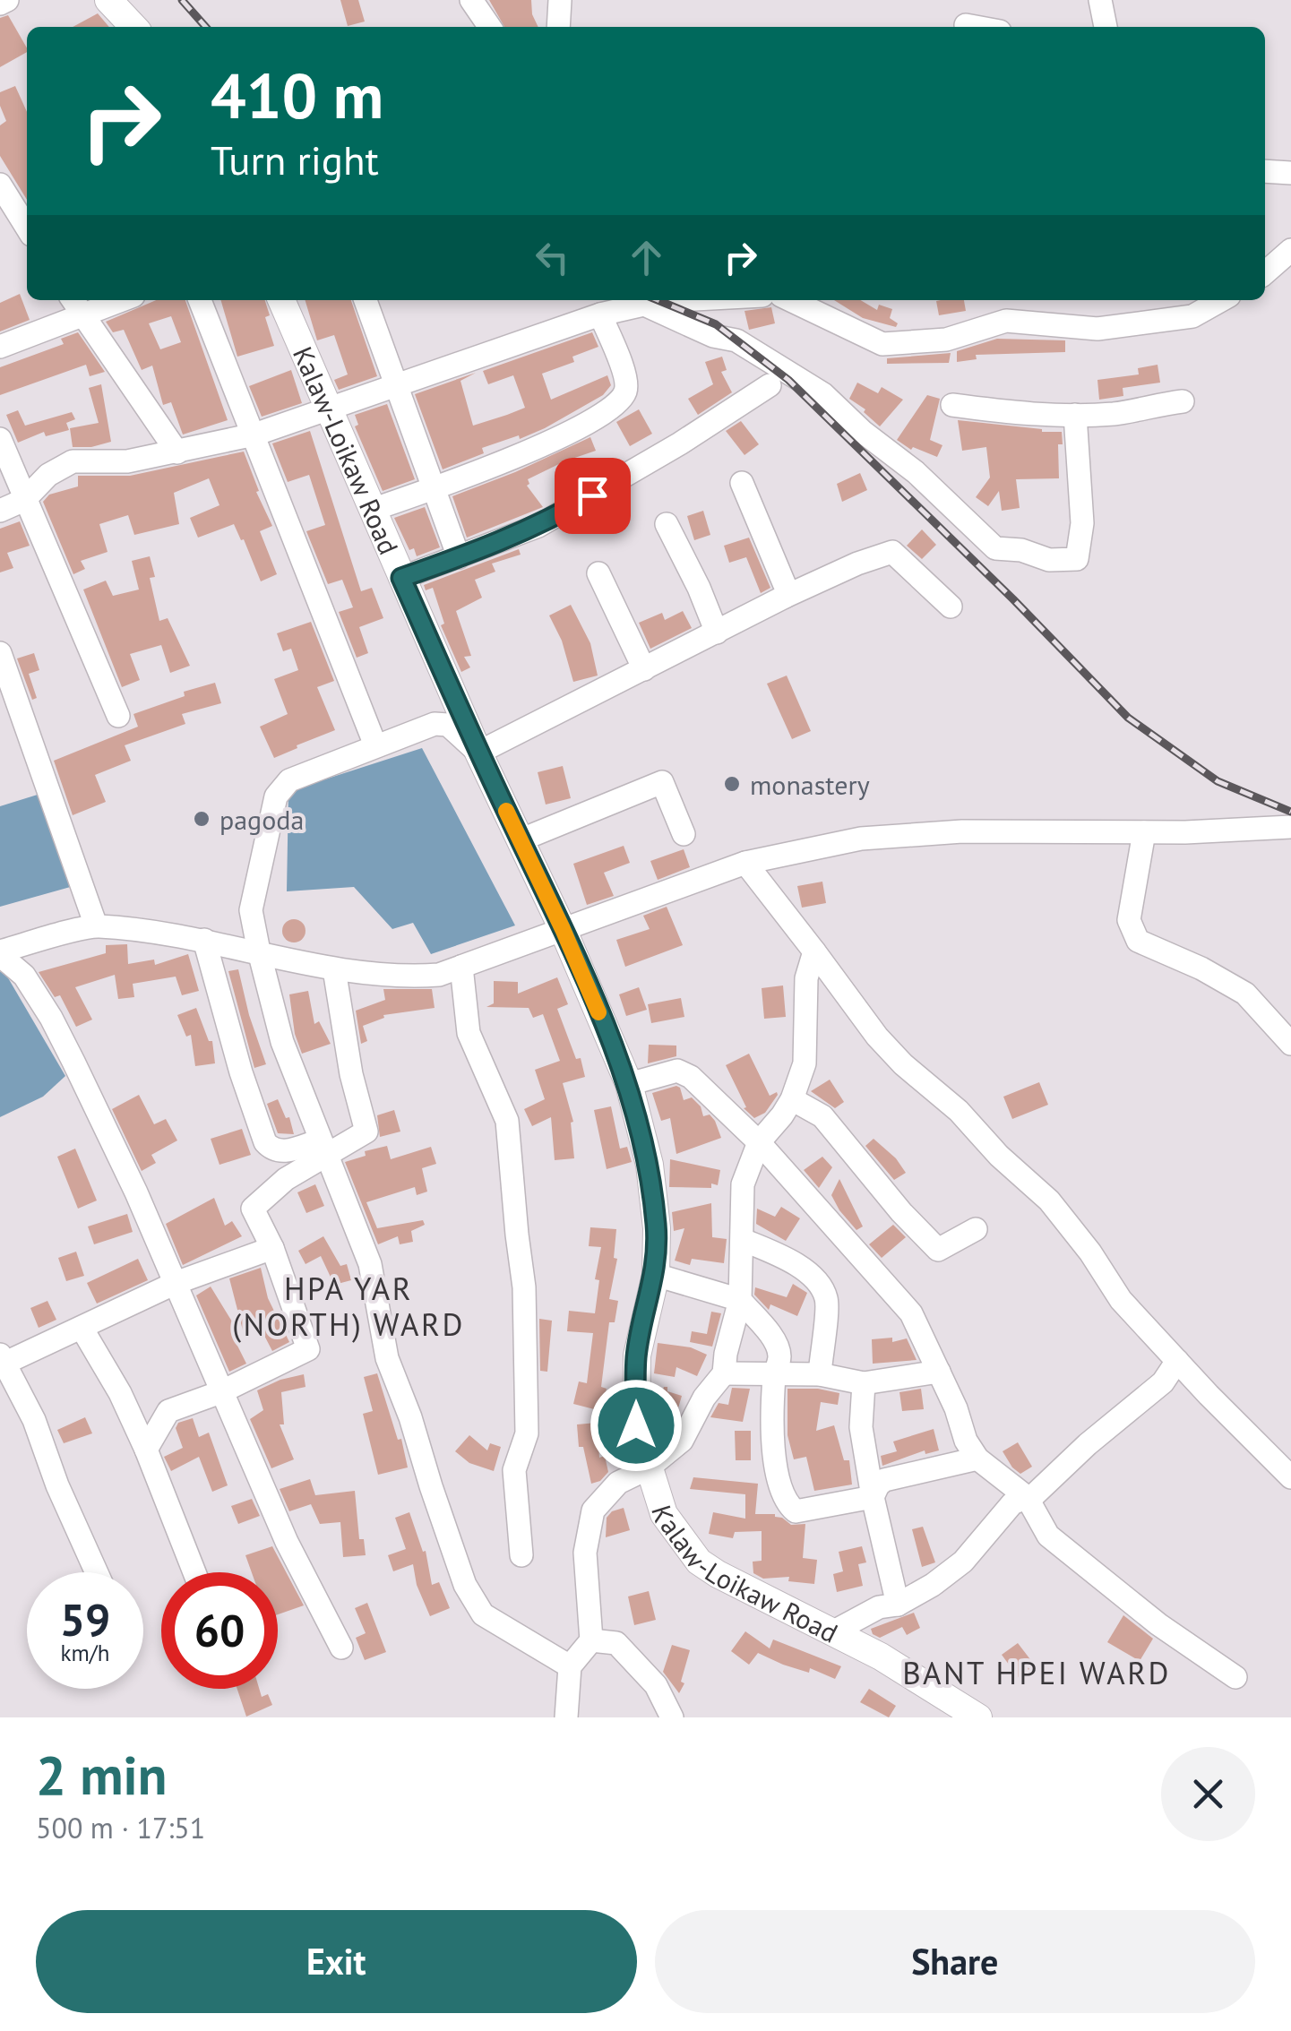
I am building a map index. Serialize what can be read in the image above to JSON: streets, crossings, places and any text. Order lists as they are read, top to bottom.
{
  "streets": {
    "main road": ["Kalaw-Loikaw Road"]
  },
  "districts": ["HPA YAR (NORTH) WARD", "BANT HPEI WARD"],
  "places": ["monastery", "pagoda"],
  "page": {
    "turn": ["410 m", "Turn right"],
    "speed": "59 km/h",
    "limit": "60",
    "heading": ["2 min", "500 m · 17:51"],
    "buttons": ["Exit", "Share"]
  }
}
